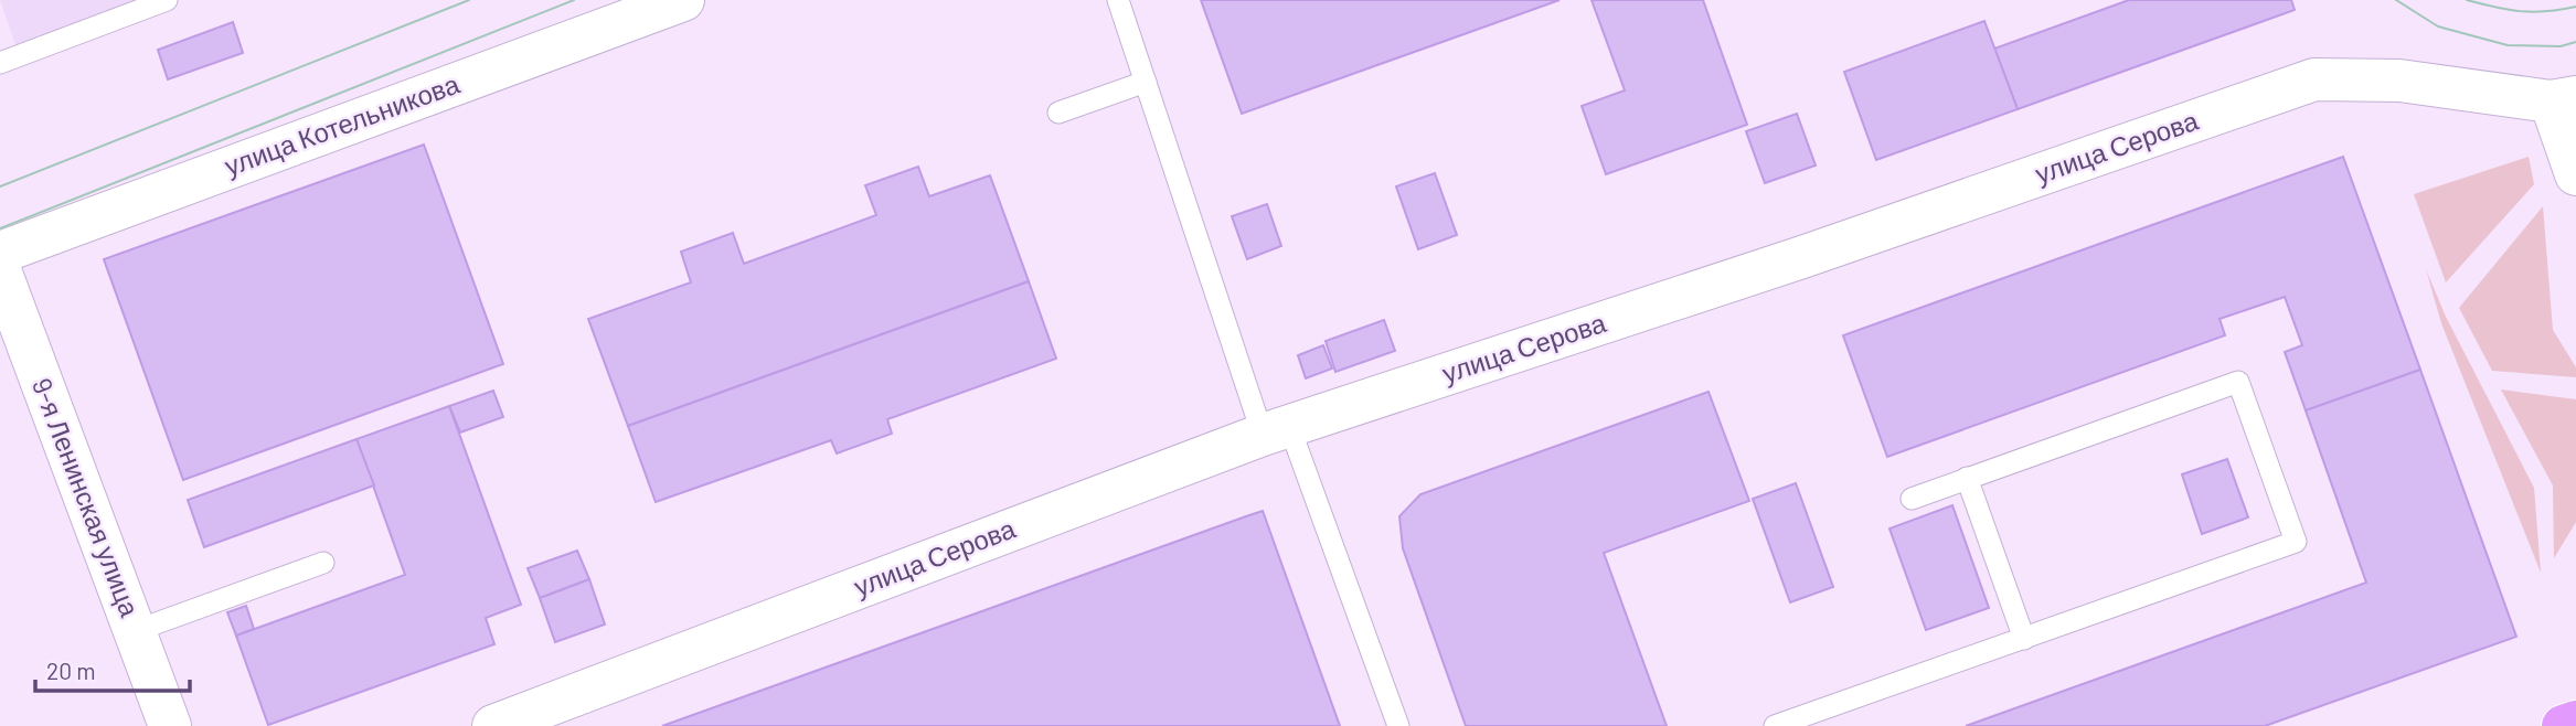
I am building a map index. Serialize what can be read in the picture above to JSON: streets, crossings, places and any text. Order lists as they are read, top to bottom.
{
  "streets": {
    "street": ["улица Котельникова", "улица Серова", "9-я Ленинская улица"]
  },
  "scale_bar": "20 m"
}
